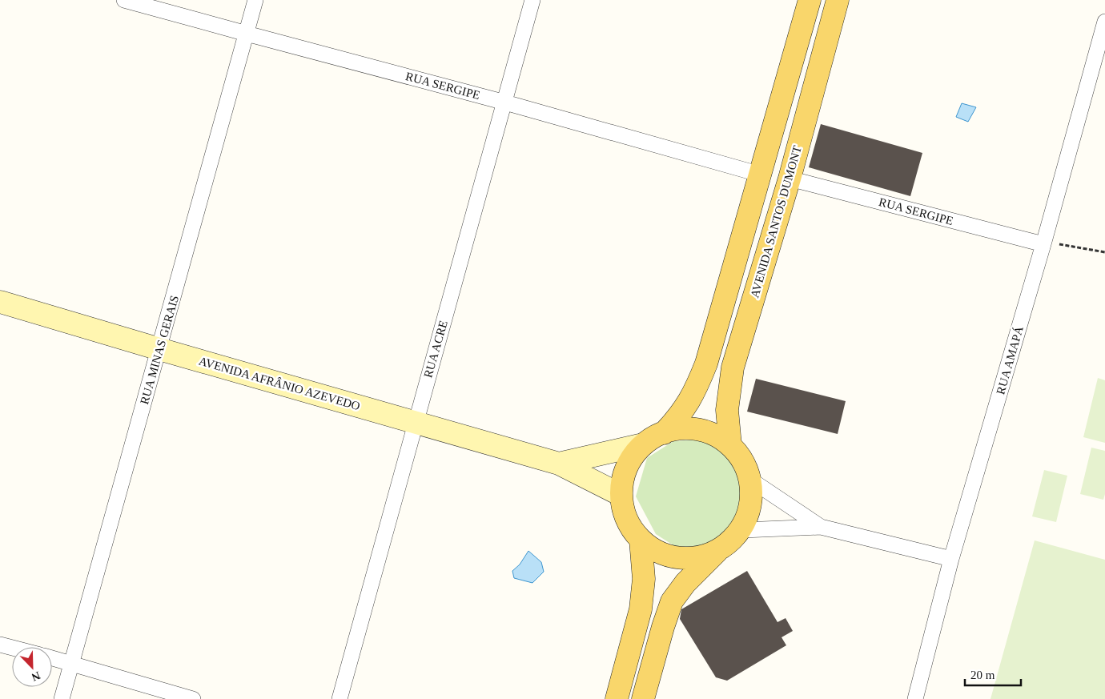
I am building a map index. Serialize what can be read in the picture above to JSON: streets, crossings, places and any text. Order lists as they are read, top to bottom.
{
  "streets": {
    "main road": ["AVENIDA SANTOS DUMONT"],
    "street": [
      "RUA SERGIPE",
      "RUA ACRE",
      "RUA MINAS GERAIS",
      "RUA AMAPÁ",
      "AVENIDA AFRÂNIO AZEVEDO"
    ]
  },
  "crossings": [
    ["RUA SERGIPE", "AVENIDA SANTOS DUMONT"],
    ["RUA SERGIPE", "RUA ACRE"],
    ["RUA SERGIPE", "RUA MINAS GERAIS"],
    ["RUA SERGIPE", "RUA AMAPÁ"],
    ["AVENIDA SANTOS DUMONT", "AVENIDA AFRÂNIO AZEVEDO"],
    ["RUA ACRE", "AVENIDA AFRÂNIO AZEVEDO"],
    ["RUA MINAS GERAIS", "AVENIDA AFRÂNIO AZEVEDO"]
  ],
  "scale_bar": "20 m",
  "north": "bottom right"
}
